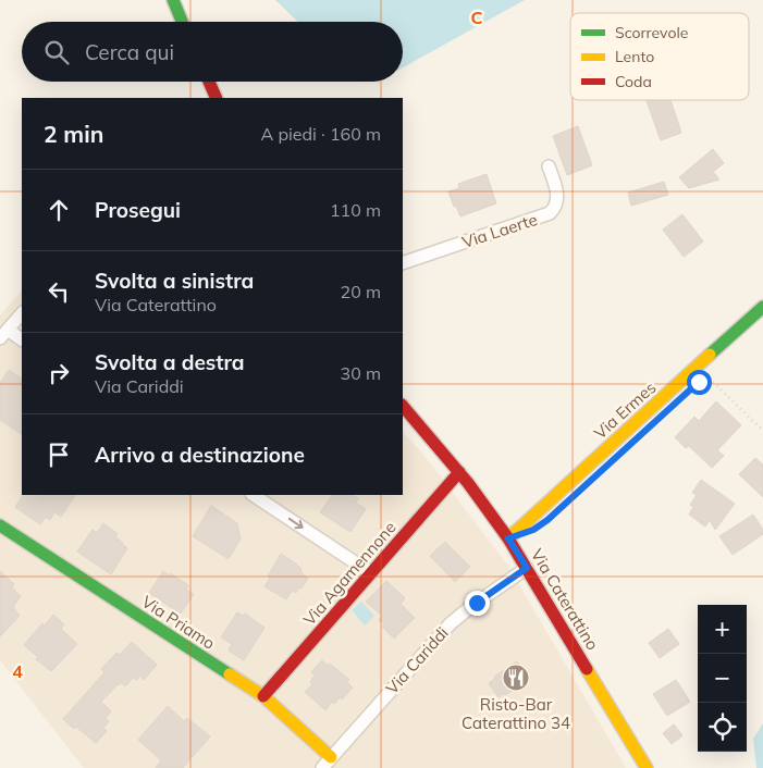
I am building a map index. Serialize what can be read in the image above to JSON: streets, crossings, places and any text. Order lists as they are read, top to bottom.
{
  "streets": {
    "street": [
      "Via Laerte",
      "Via Ermes",
      "Via Agamennone",
      "Via Caterattino",
      "Via Priamo",
      "Via Cariddi"
    ]
  },
  "crossings": [
    ["Via Ermes", "Via Caterattino"],
    ["Via Agamennone", "Via Caterattino"],
    ["Via Agamennone", "Via Priamo"],
    ["Via Caterattino", "Via Cariddi"],
    ["Via Priamo", "Via Cariddi"]
  ],
  "places": {
    "restaurant": ["Risto-Bar Caterattino 34"]
  },
  "legend": ["Scorrevole", "Lento", "Coda"],
  "page": {
    "search": "Cerca qui",
    "heading": ["2 min", "A piedi · 160 m"],
    "list": [
      ["Prosegui", "110 m"],
      ["Svolta a sinistra", "Via Caterattino", "20 m"],
      ["Svolta a destra", "Via Cariddi", "30 m"],
      "Arrivo a destinazione"
    ],
    "map_buttons": ["+", "−"]
  },
  "grid": {
    "columns": ["C"],
    "rows": ["4"]
  }
}
